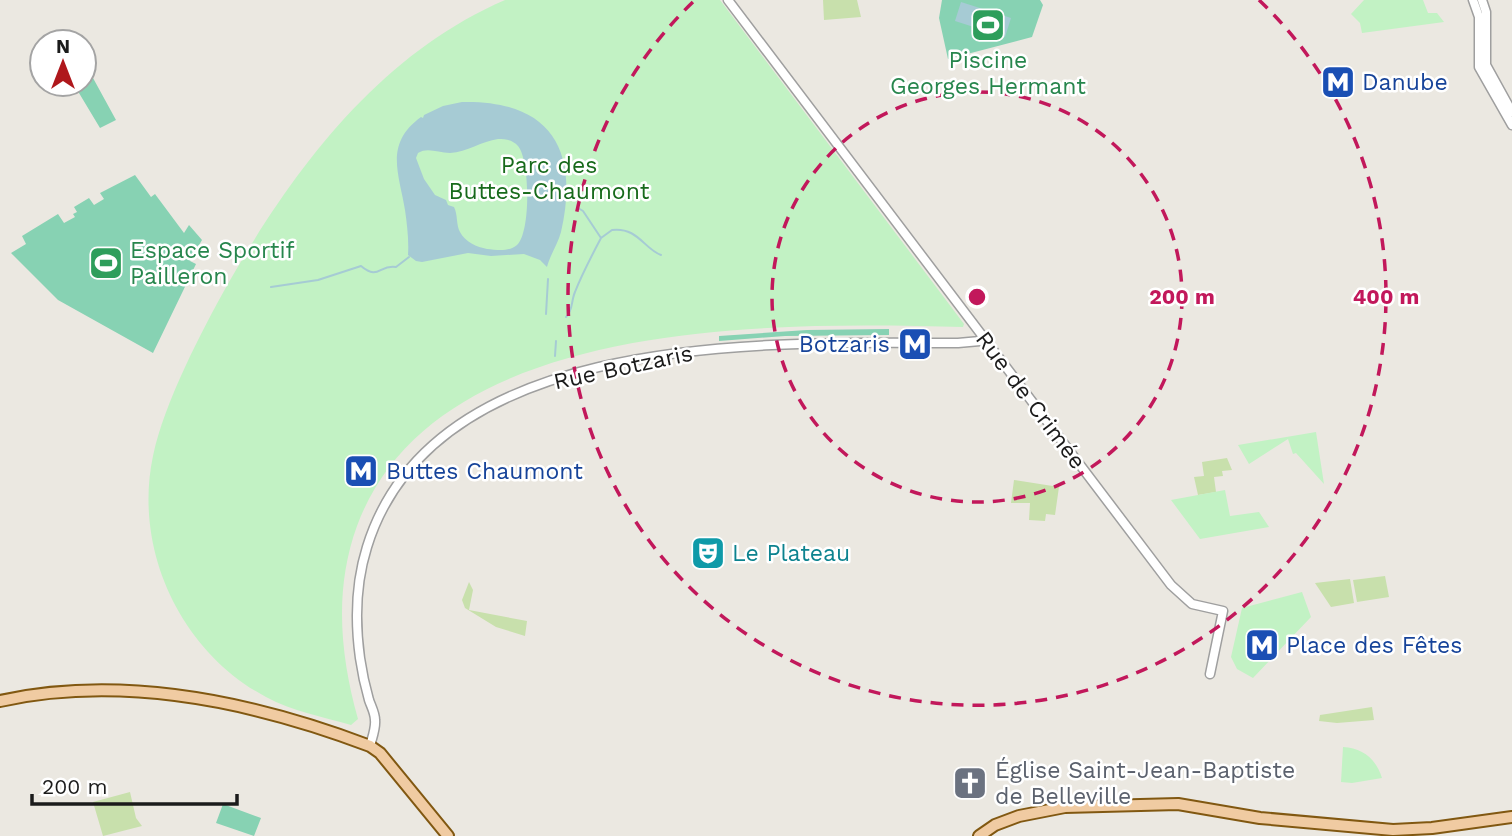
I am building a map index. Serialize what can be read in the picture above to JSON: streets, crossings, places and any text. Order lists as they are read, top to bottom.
{
  "streets": {
    "street": ["Rue Botzaris", "Rue de Crimée"]
  },
  "crossings": [
    ["Rue Botzaris", "Rue de Crimée"]
  ],
  "parks": ["Parc des Buttes-Chaumont"],
  "places": {
    "sports": ["Piscine Georges Hermant", "Espace Sportif Pailleron"],
    "metro station": [
      "Danube",
      "Botzaris",
      "Buttes Chaumont",
      "Place des Fêtes"
    ],
    "theatre": ["Le Plateau"],
    "church": ["Église Saint-Jean-Baptiste de Belleville"]
  },
  "scale_bar": "200 m",
  "north": "top",
  "rings": ["200 m", "400 m"]
}
